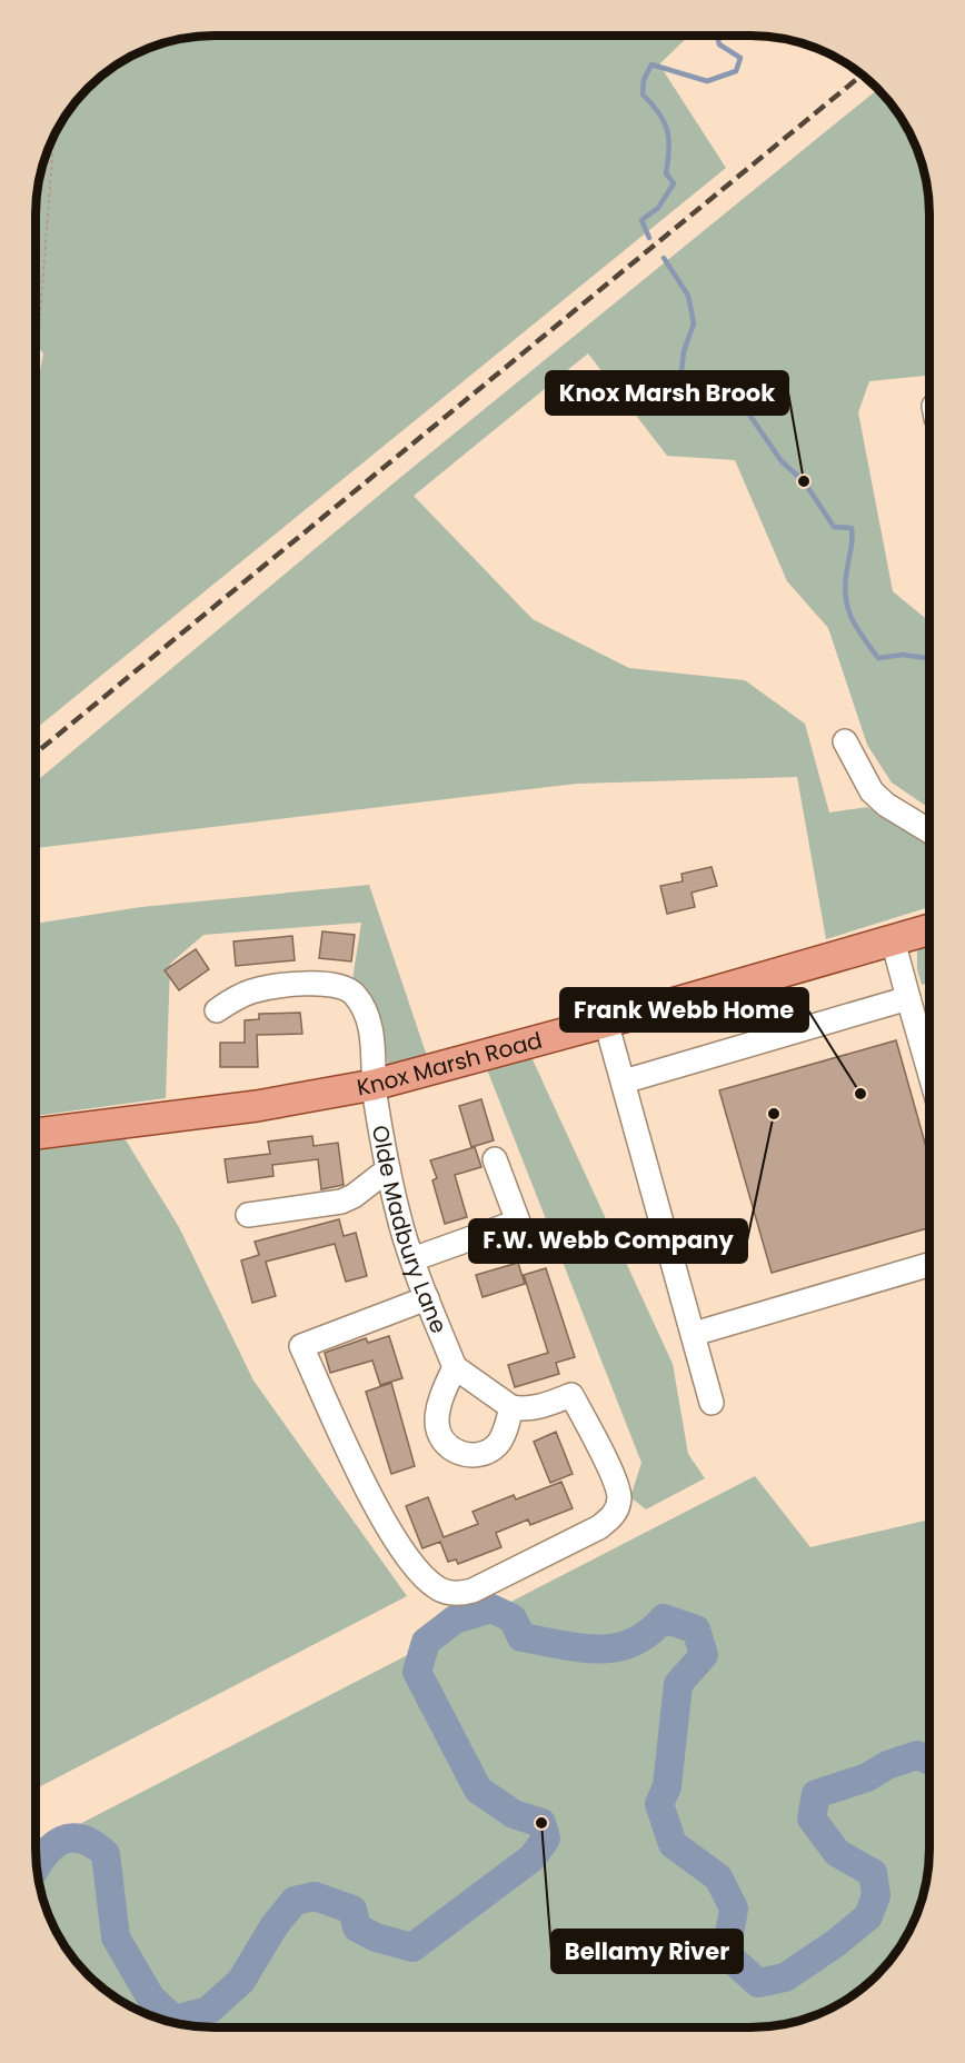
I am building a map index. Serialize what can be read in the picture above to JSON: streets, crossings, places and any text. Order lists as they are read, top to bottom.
{
  "streets": {
    "main road": ["Knox Marsh Road"],
    "street": ["Olde Madbury Lane"]
  },
  "crossings": [
    ["Knox Marsh Road", "Olde Madbury Lane"]
  ],
  "places": [
    "Knox Marsh Brook",
    "Frank Webb Home",
    "F.W. Webb Company",
    "Bellamy River"
  ]
}
